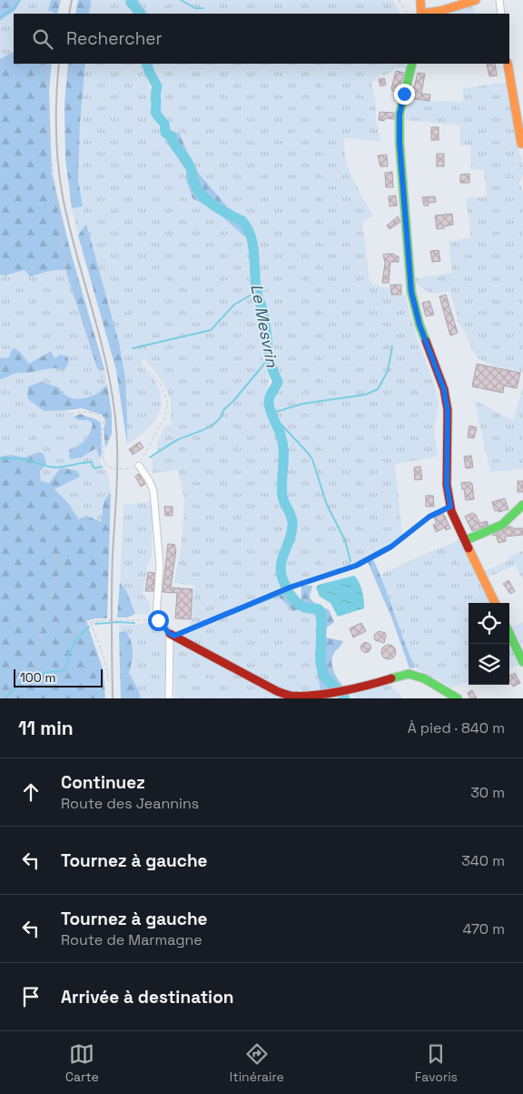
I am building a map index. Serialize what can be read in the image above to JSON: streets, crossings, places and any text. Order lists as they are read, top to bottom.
{
  "water": ["Le Mesvrin"],
  "scale_bar": "100 m",
  "page": {
    "search": "Rechercher",
    "scale": "100 m",
    "heading": ["11 min", "À pied · 840 m"],
    "list": [
      ["Continuez", "Route des Jeannins", "30 m"],
      ["Tournez à gauche", "340 m"],
      ["Tournez à gauche", "Route de Marmagne", "470 m"],
      "Arrivée à destination"
    ],
    "nav": ["Carte", "Itinéraire", "Favoris"]
  }
}
